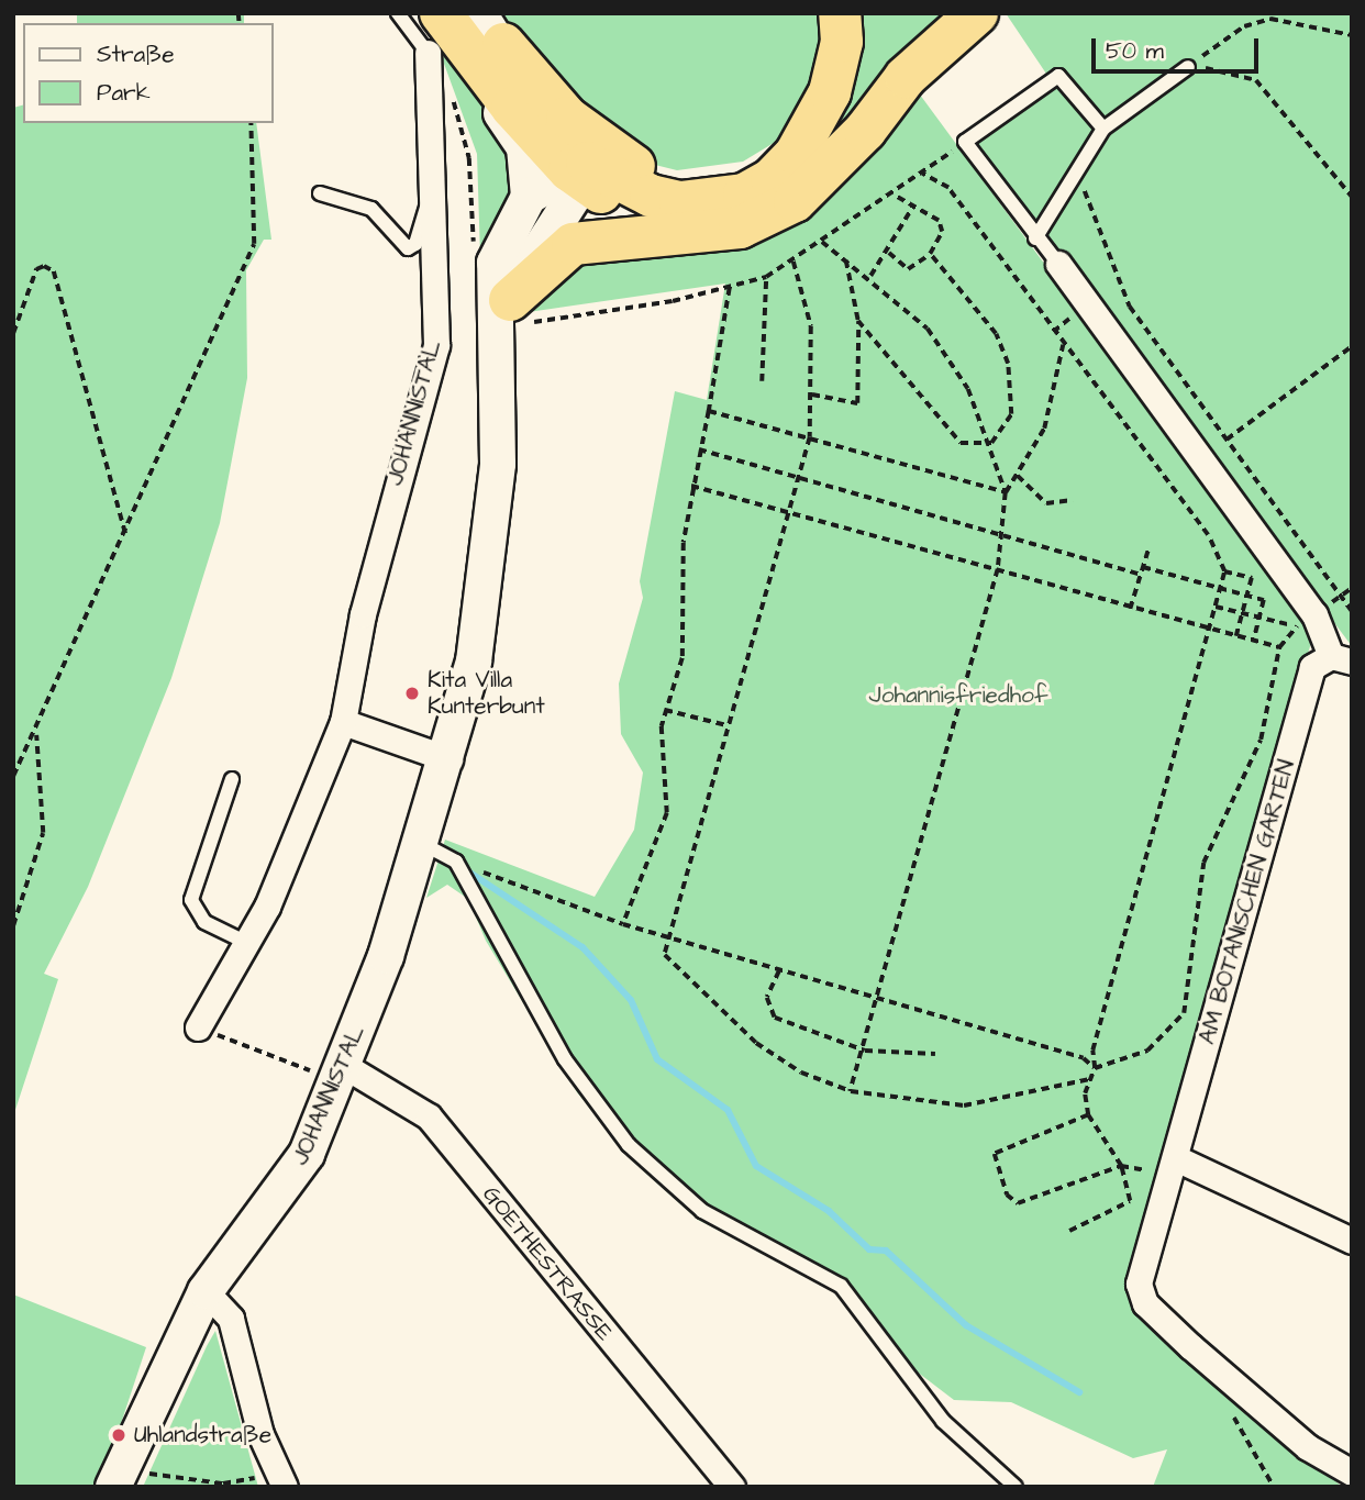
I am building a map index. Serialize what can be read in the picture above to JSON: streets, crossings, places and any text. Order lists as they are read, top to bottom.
{
  "streets": {
    "main road": ["JOHANNISTAL"],
    "street": ["AM BOTANISCHEN GARTEN", "GOETHESTRASSE"]
  },
  "crossings": [
    ["JOHANNISTAL", "GOETHESTRASSE"]
  ],
  "parks": ["Johannisfriedhof"],
  "places": ["Kita Villa Kunterbunt", "Uhlandstraße"],
  "legend": ["Straße", "Park"],
  "scale_bar": "50 m"
}
